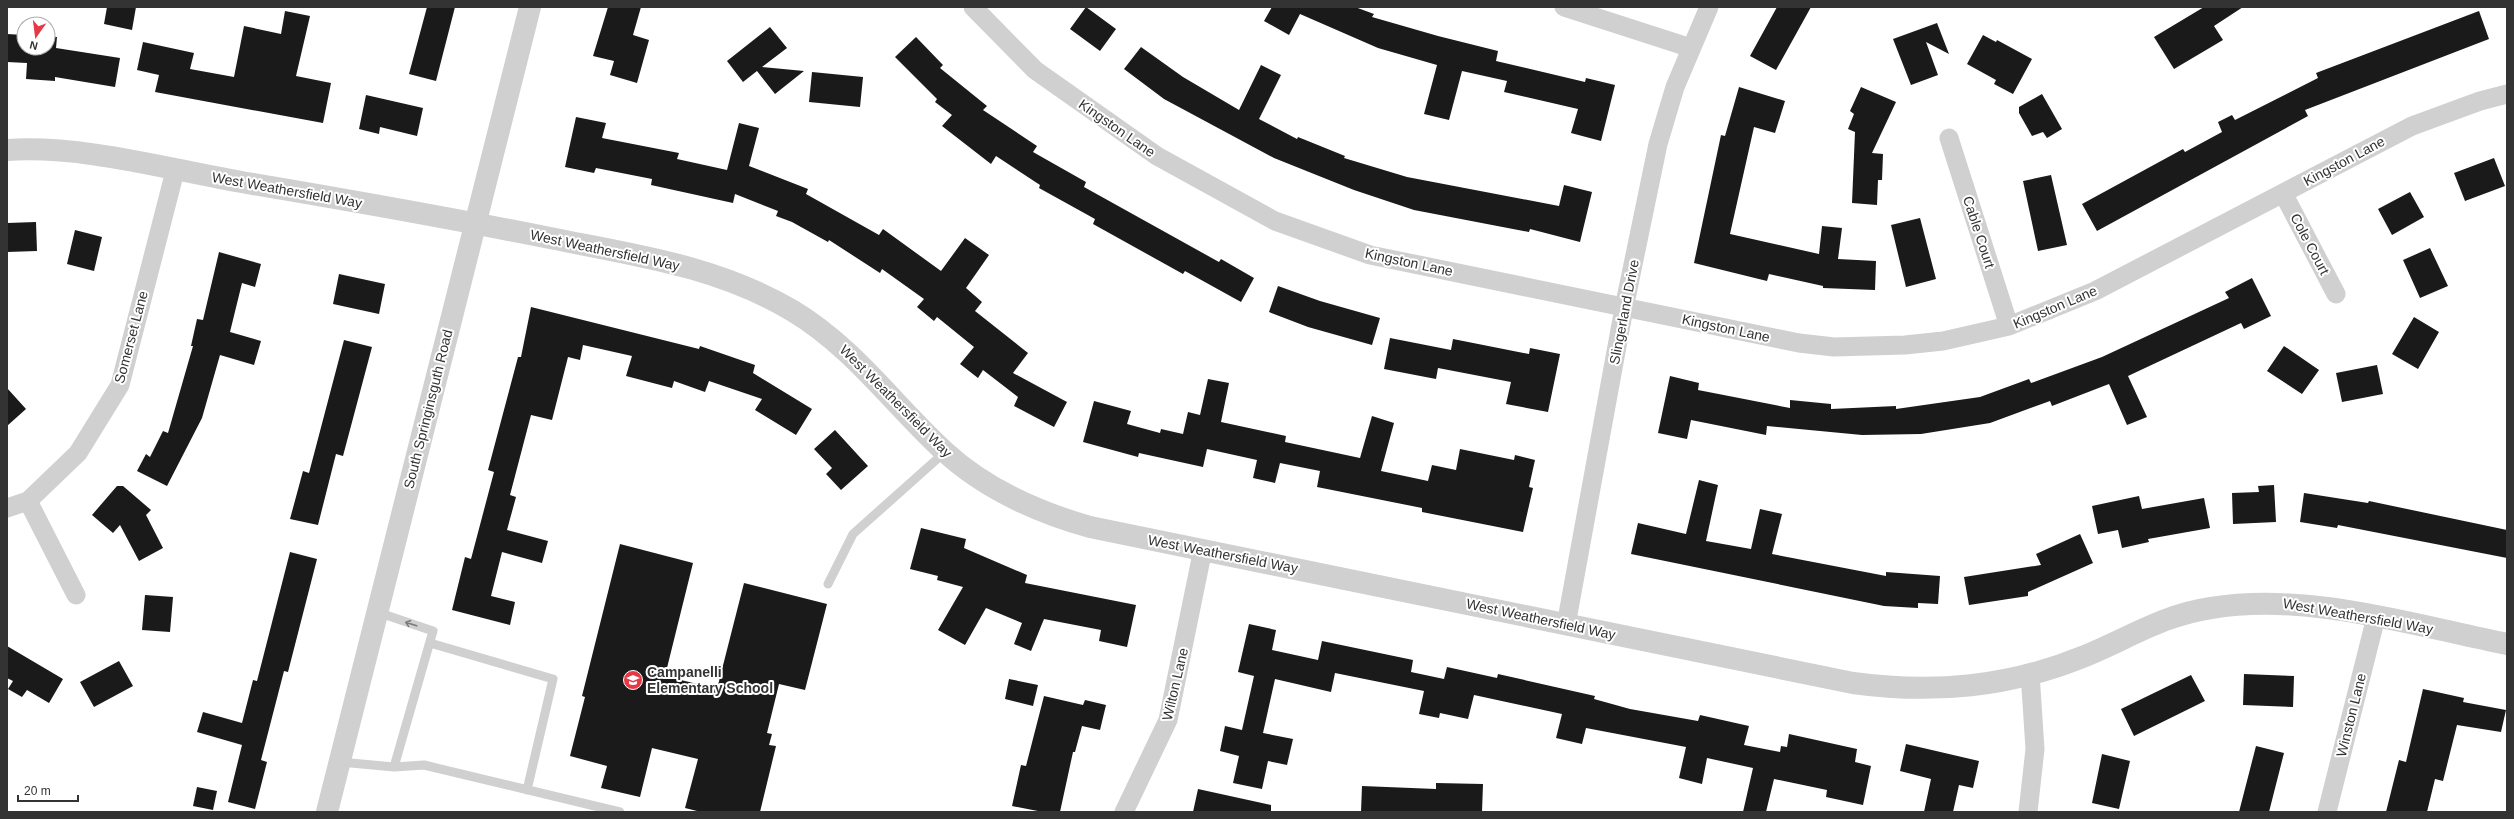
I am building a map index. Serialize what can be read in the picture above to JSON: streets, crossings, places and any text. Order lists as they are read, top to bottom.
{
  "streets": {
    "street": [
      "Kingston Lane",
      "West Weathersfield Way",
      "Cable Court",
      "Cole Court",
      "Slingerland Drive",
      "Somerset Lane",
      "South Springinsguth Road",
      "Wilton Lane",
      "Winston Lane"
    ]
  },
  "crossings": [
    ["Kingston Lane", "Cable Court"],
    ["Kingston Lane", "Cole Court"],
    ["Kingston Lane", "Slingerland Drive"],
    ["West Weathersfield Way", "Slingerland Drive"],
    ["West Weathersfield Way", "Somerset Lane"],
    ["West Weathersfield Way", "South Springinsguth Road"],
    ["West Weathersfield Way", "Wilton Lane"],
    ["West Weathersfield Way", "Winston Lane"]
  ],
  "places": {
    "school or university": ["Campanelli Elementary School"]
  },
  "scale_bar": "20 m",
  "north": "bottom"
}
